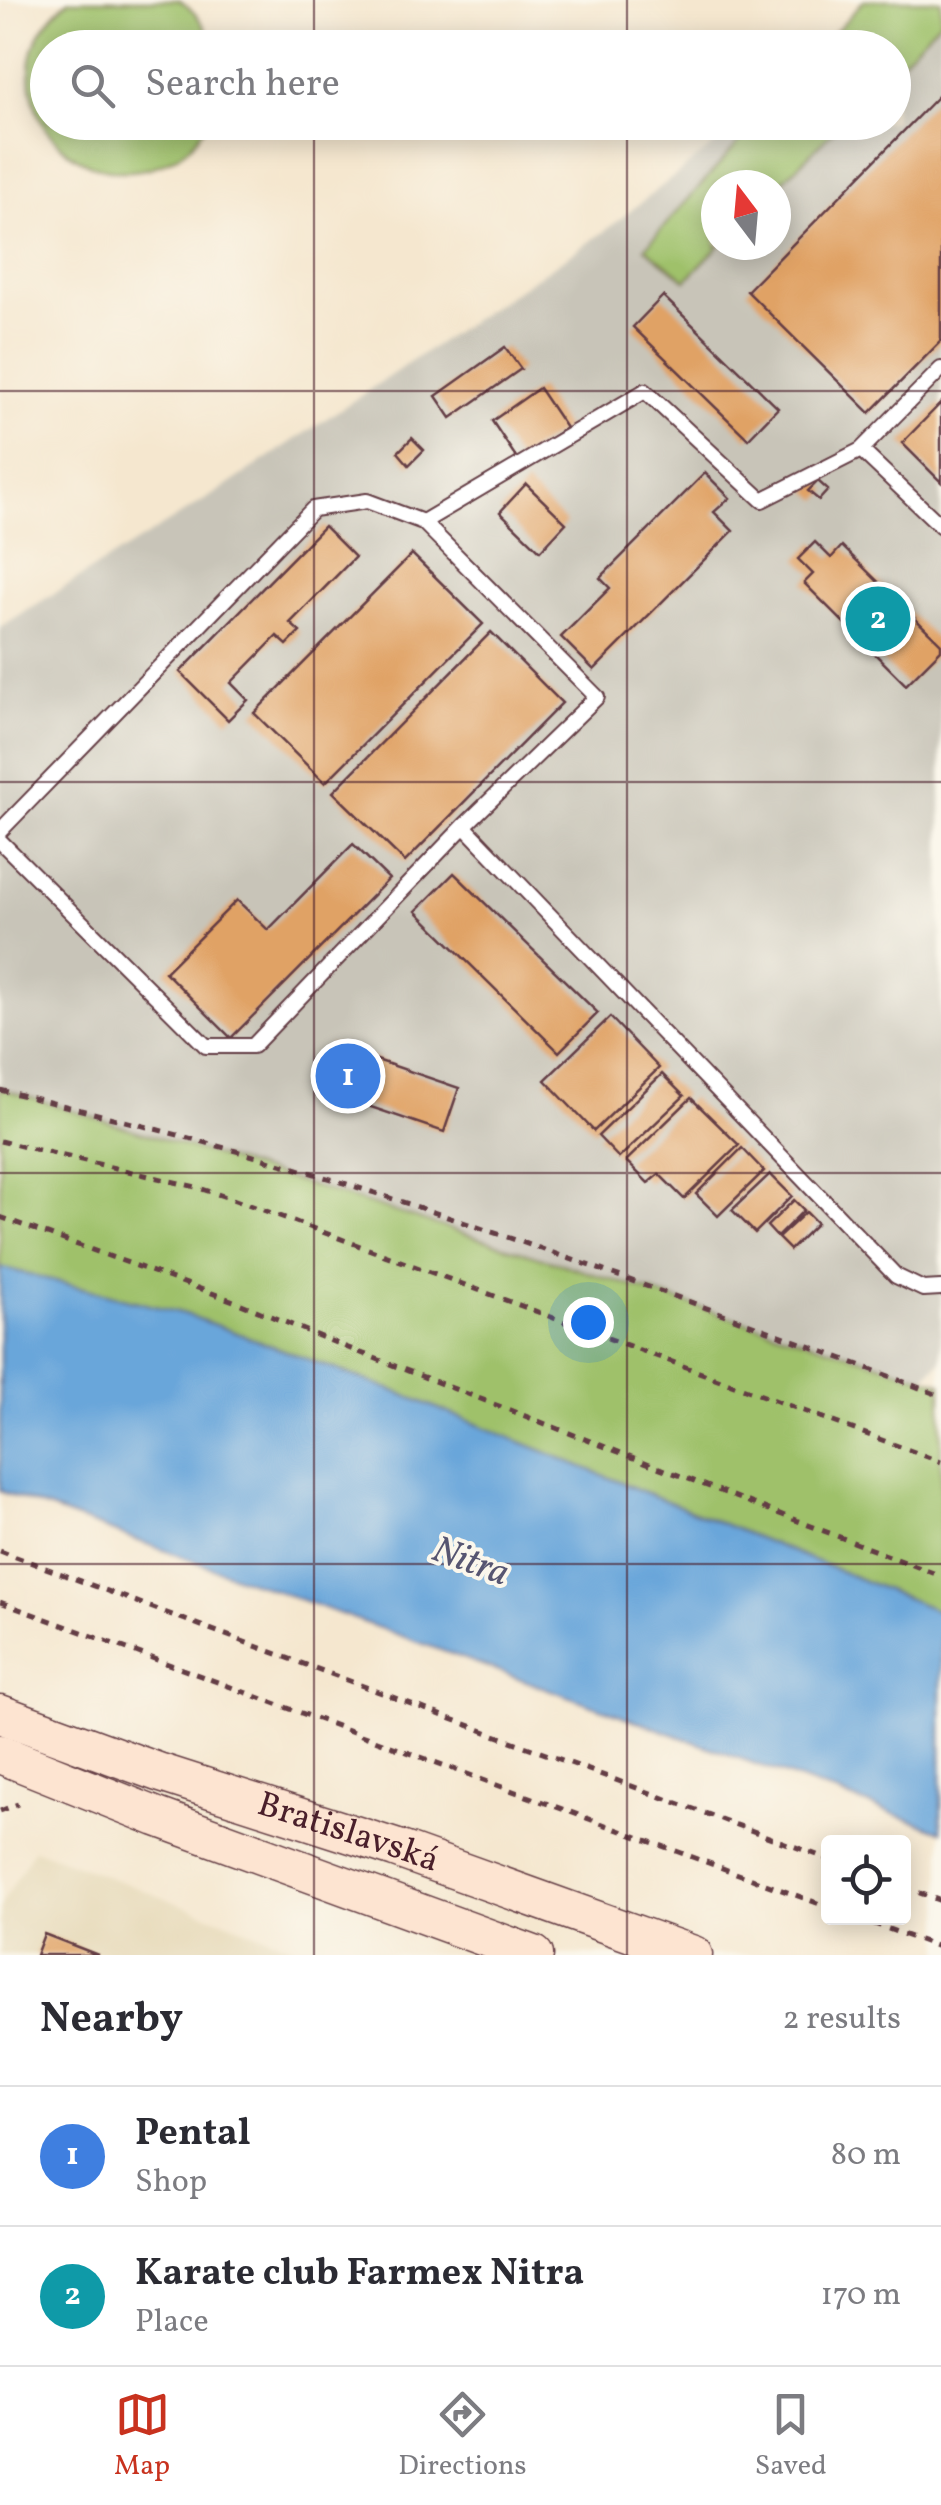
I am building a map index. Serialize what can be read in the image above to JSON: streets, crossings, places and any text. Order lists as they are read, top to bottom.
{
  "streets": {
    "main road": ["Bratislavská"]
  },
  "water": ["Nitra"],
  "north": "top",
  "page": {
    "search": "Search here",
    "pins": ["2", "1"],
    "heading": ["Nearby", "2 results"],
    "list": [
      {
        "mark": "1",
        "name": "Pental",
        "note": "Shop",
        "value": "80 m"
      },
      {
        "mark": "2",
        "name": "Karate club Farmex Nitra",
        "note": "Place",
        "value": "170 m"
      }
    ],
    "nav": ["Map", "Directions", "Saved"]
  }
}
